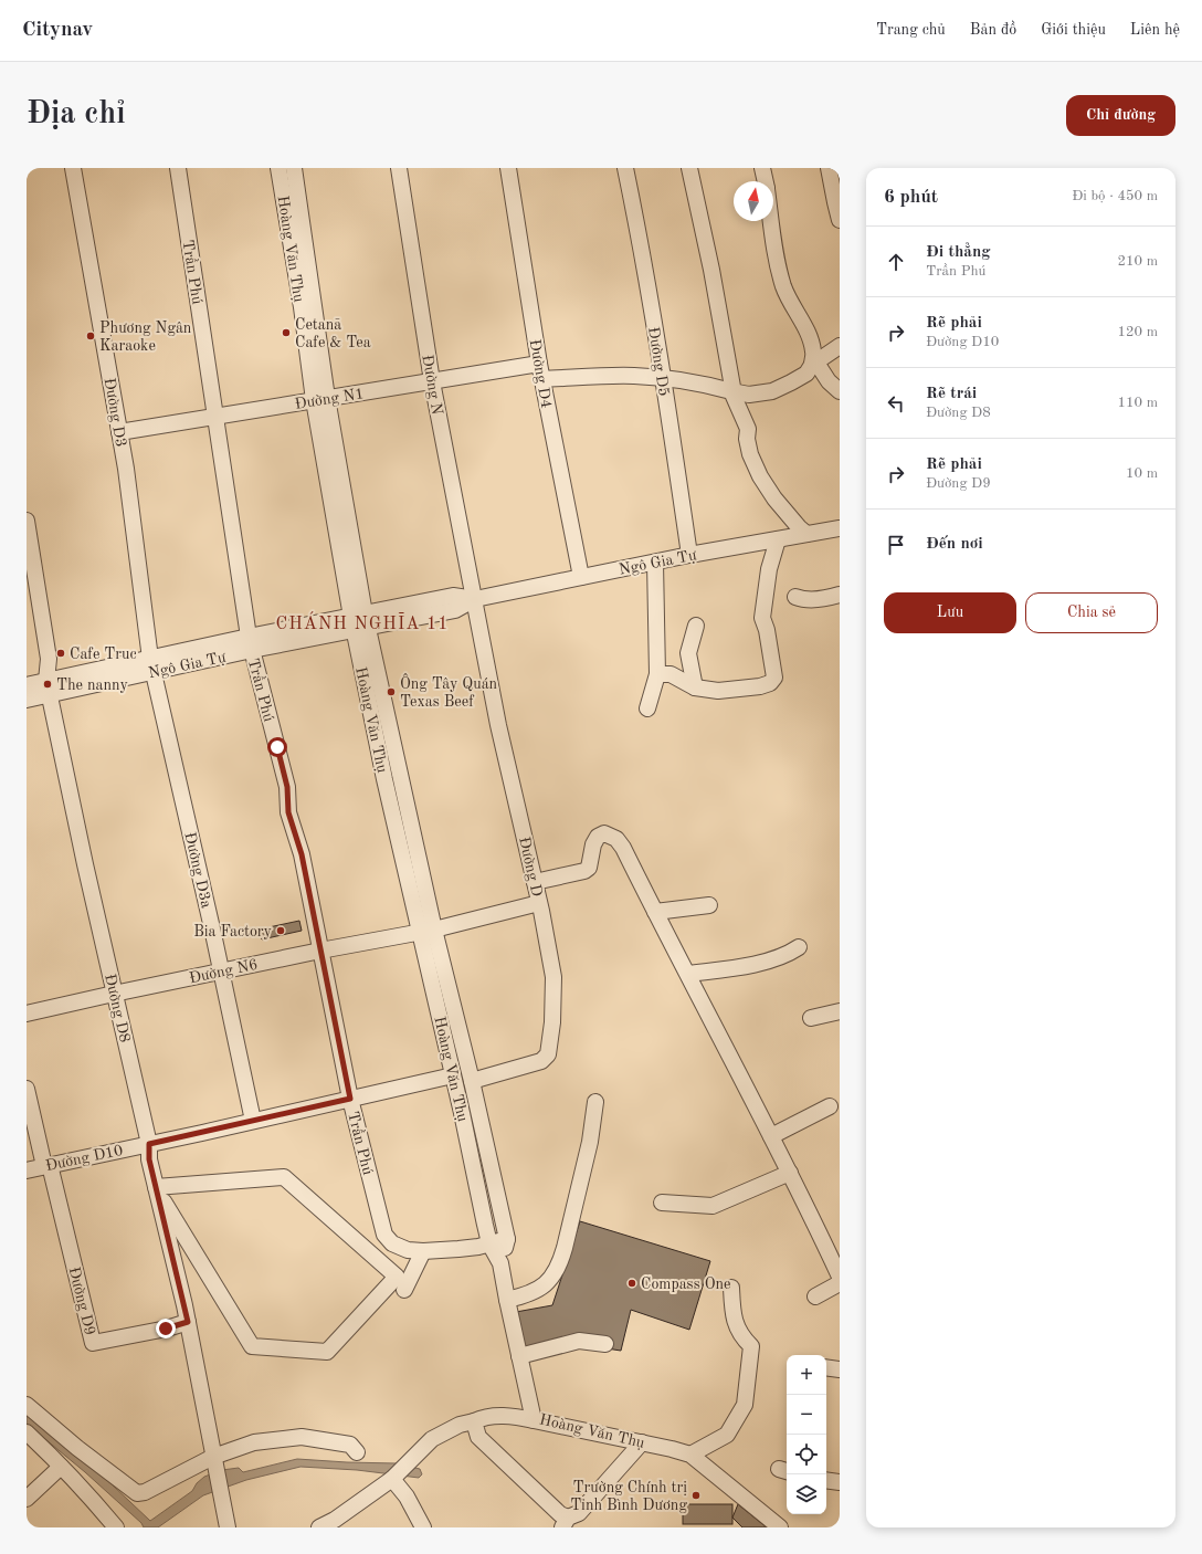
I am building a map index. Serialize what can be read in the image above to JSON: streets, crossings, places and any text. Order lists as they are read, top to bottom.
{
  "streets": {
    "street": [
      "Hoàng Văn Thụ",
      "Trần Phú",
      "Đường D5",
      "Đường D4",
      "Đường N",
      "Đường N1",
      "Đường D3",
      "Ngô Gia Tự",
      "Đường D",
      "Đường D3a",
      "Đường N6",
      "Đường D8",
      "Đường D10",
      "Đường D9"
    ]
  },
  "crossings": [
    ["Hoàng Văn Thụ", "Trần Phú"],
    ["Hoàng Văn Thụ", "Đường N1"],
    ["Hoàng Văn Thụ", "Ngô Gia Tự"],
    ["Hoàng Văn Thụ", "Đường D"],
    ["Hoàng Văn Thụ", "Đường N6"],
    ["Hoàng Văn Thụ", "Đường D10"],
    ["Trần Phú", "Đường N1"],
    ["Trần Phú", "Ngô Gia Tự"],
    ["Trần Phú", "Đường N6"],
    ["Trần Phú", "Đường D10"],
    ["Đường D5", "Ngô Gia Tự"],
    ["Đường D4", "Đường N1"],
    ["Đường D4", "Ngô Gia Tự"],
    ["Đường N", "Đường N1"],
    ["Đường N", "Ngô Gia Tự"],
    ["Đường N", "Đường D"],
    ["Đường N1", "Đường D3"],
    ["Đường D3", "Ngô Gia Tự"],
    ["Đường D3", "Đường D3a"],
    ["Ngô Gia Tự", "Đường D"],
    ["Ngô Gia Tự", "Đường D3a"],
    ["Ngô Gia Tự", "Đường D8"],
    ["Đường D", "Đường N6"],
    ["Đường D3a", "Đường N6"],
    ["Đường D3a", "Đường D10"],
    ["Đường N6", "Đường D8"],
    ["Đường D8", "Đường D10"],
    ["Đường D8", "Đường D9"],
    ["Đường D10", "Đường D9"]
  ],
  "districts": ["CHÁNH NGHĨA 11"],
  "places": [
    "Cetanā Cafe & Tea",
    "Phương Ngân Karaoke",
    "Cafe Truc",
    "The nanny",
    "Ông Tây Quán Texas Beef",
    "Bia Factory",
    "Compass One",
    "Trường Chính trị Tỉnh Bình Dương"
  ],
  "north": "top",
  "page": {
    "header": "Citynav",
    "nav": [
      "Trang chủ",
      "Bản đồ",
      "Giới thiệu",
      "Liên hệ"
    ],
    "buttons": [
      "Chỉ đường",
      ["Lưu", "Chia sẻ"]
    ],
    "title": "Địa chỉ",
    "heading": ["6 phút", "Đi bộ · 450 m"],
    "list": [
      ["Đi thẳng", "Trần Phú", "210 m"],
      ["Rẽ phải", "Đường D10", "120 m"],
      ["Rẽ trái", "Đường D8", "110 m"],
      ["Rẽ phải", "Đường D9", "10 m"],
      "Đến nơi"
    ],
    "map_buttons": ["+", "−"]
  }
}
